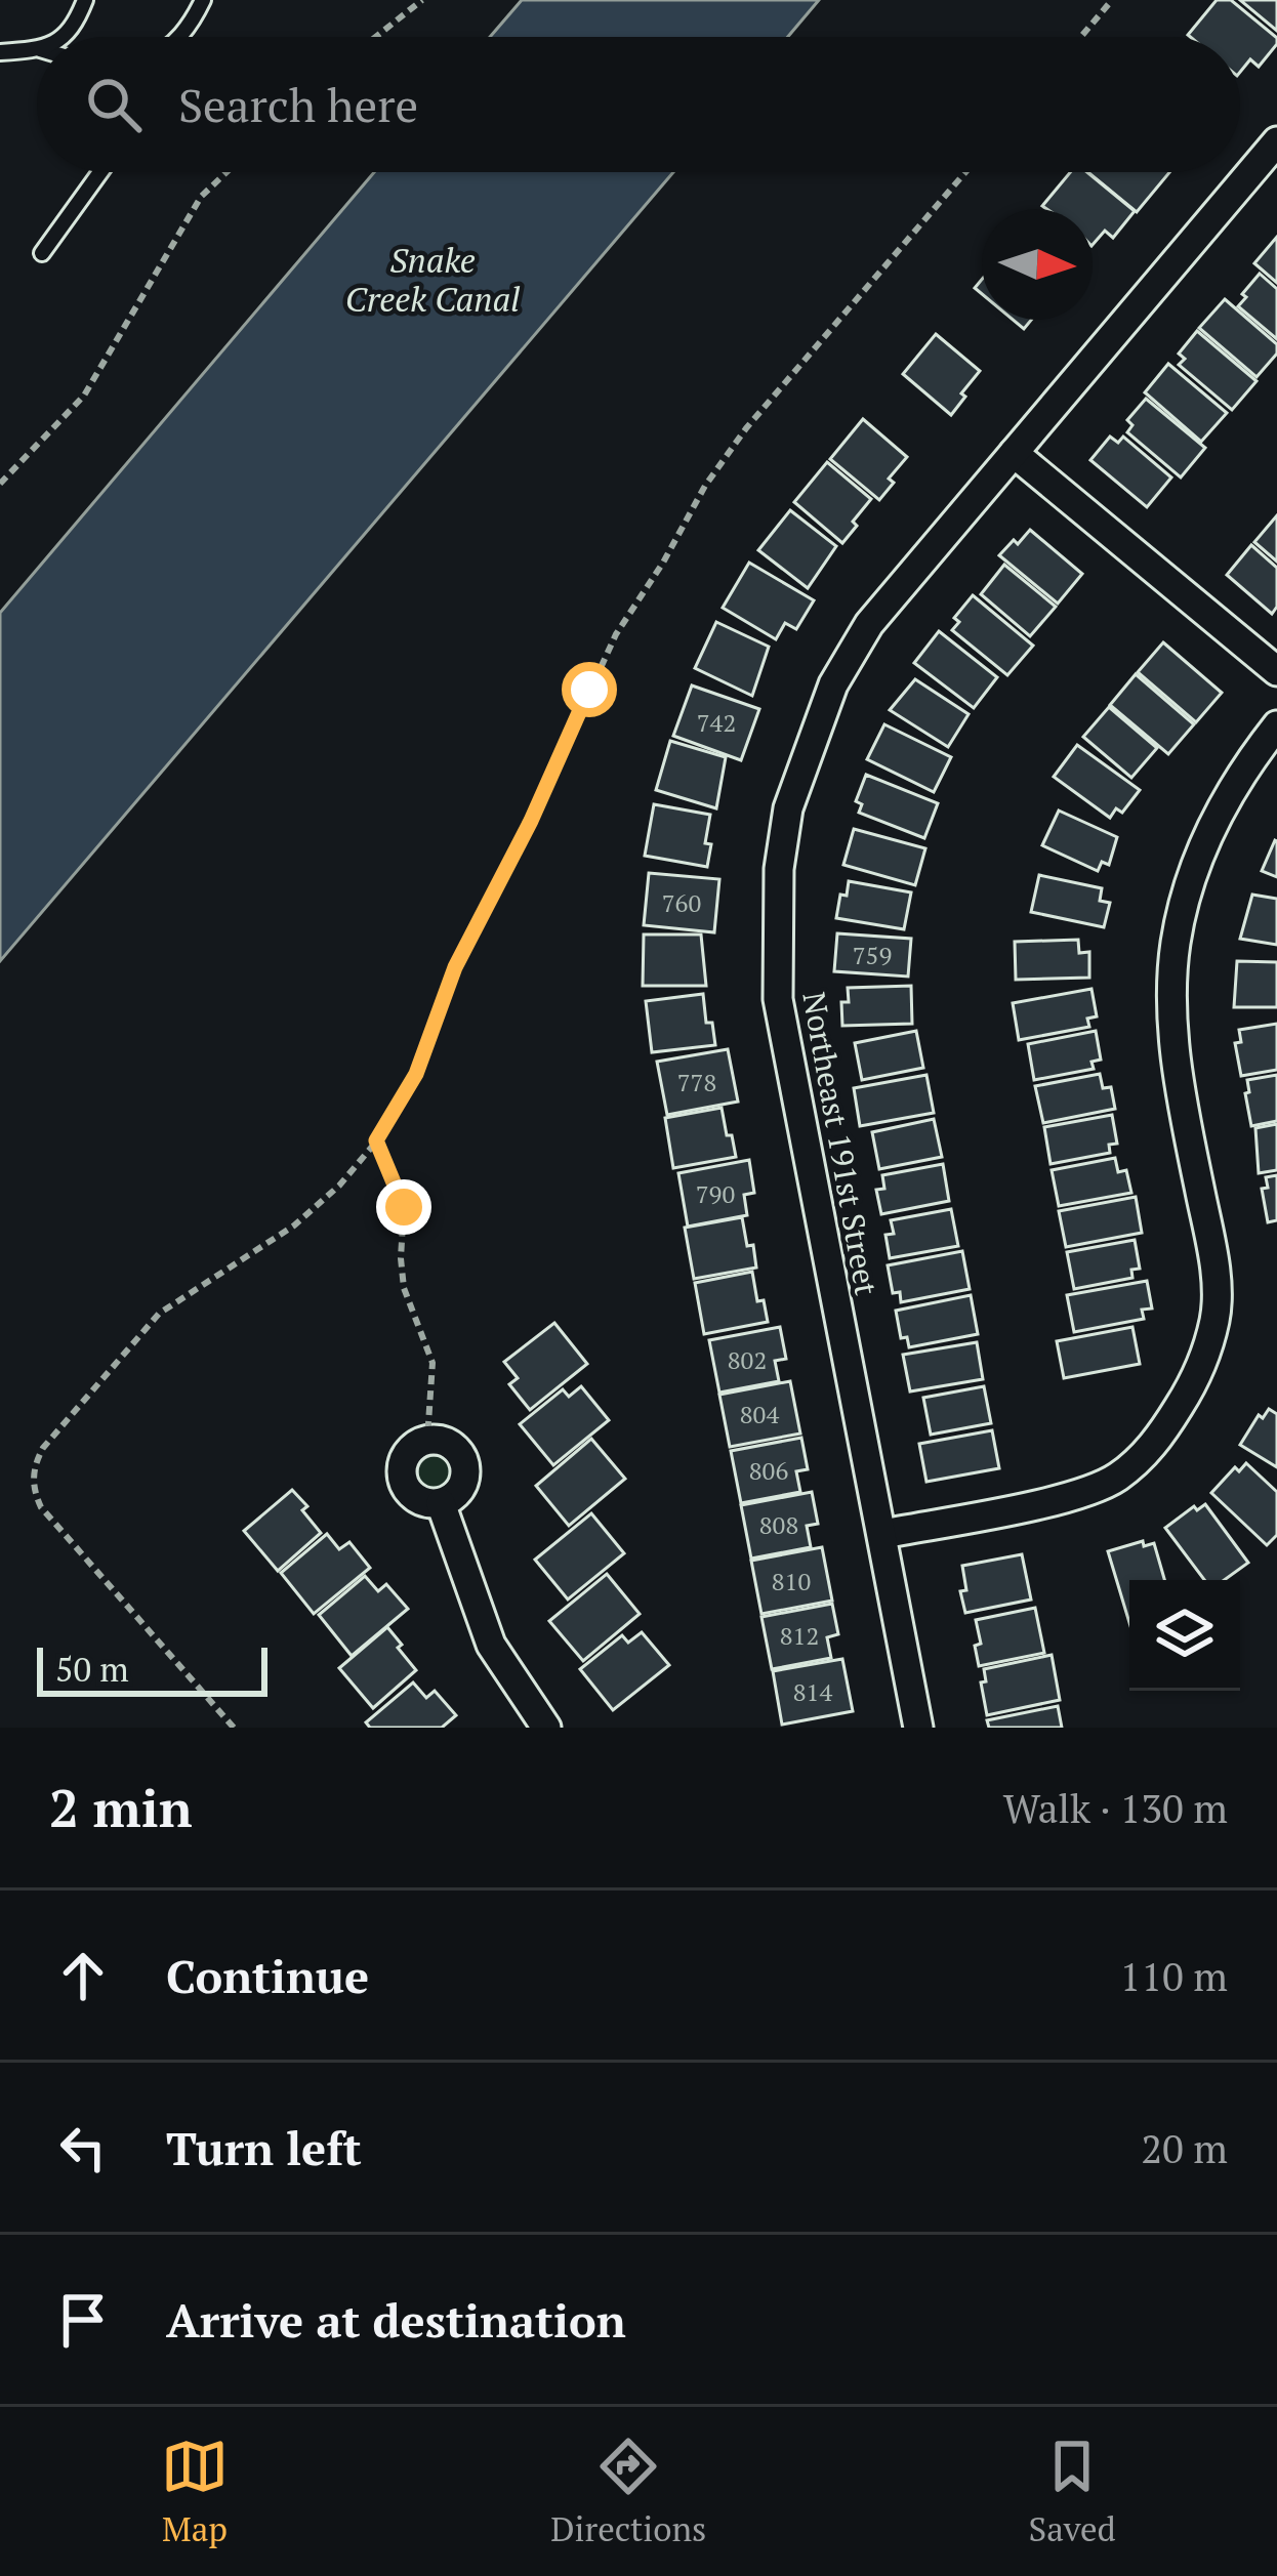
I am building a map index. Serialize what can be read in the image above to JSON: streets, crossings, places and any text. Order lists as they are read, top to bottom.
{
  "streets": {
    "street": ["Northeast 191st Street"]
  },
  "water": ["Snake Creek Canal"],
  "house_numbers": [
    "742",
    "760",
    "759",
    "778",
    "790",
    "802",
    "804",
    "806",
    "808",
    "810",
    "812",
    "814"
  ],
  "scale_bar": "50 m",
  "north": "right",
  "page": {
    "search": "Search here",
    "scale": "50 m",
    "heading": ["2 min", "Walk · 130 m"],
    "list": [
      ["Continue", "110 m"],
      ["Turn left", "20 m"],
      "Arrive at destination"
    ],
    "nav": ["Map", "Directions", "Saved"]
  }
}
